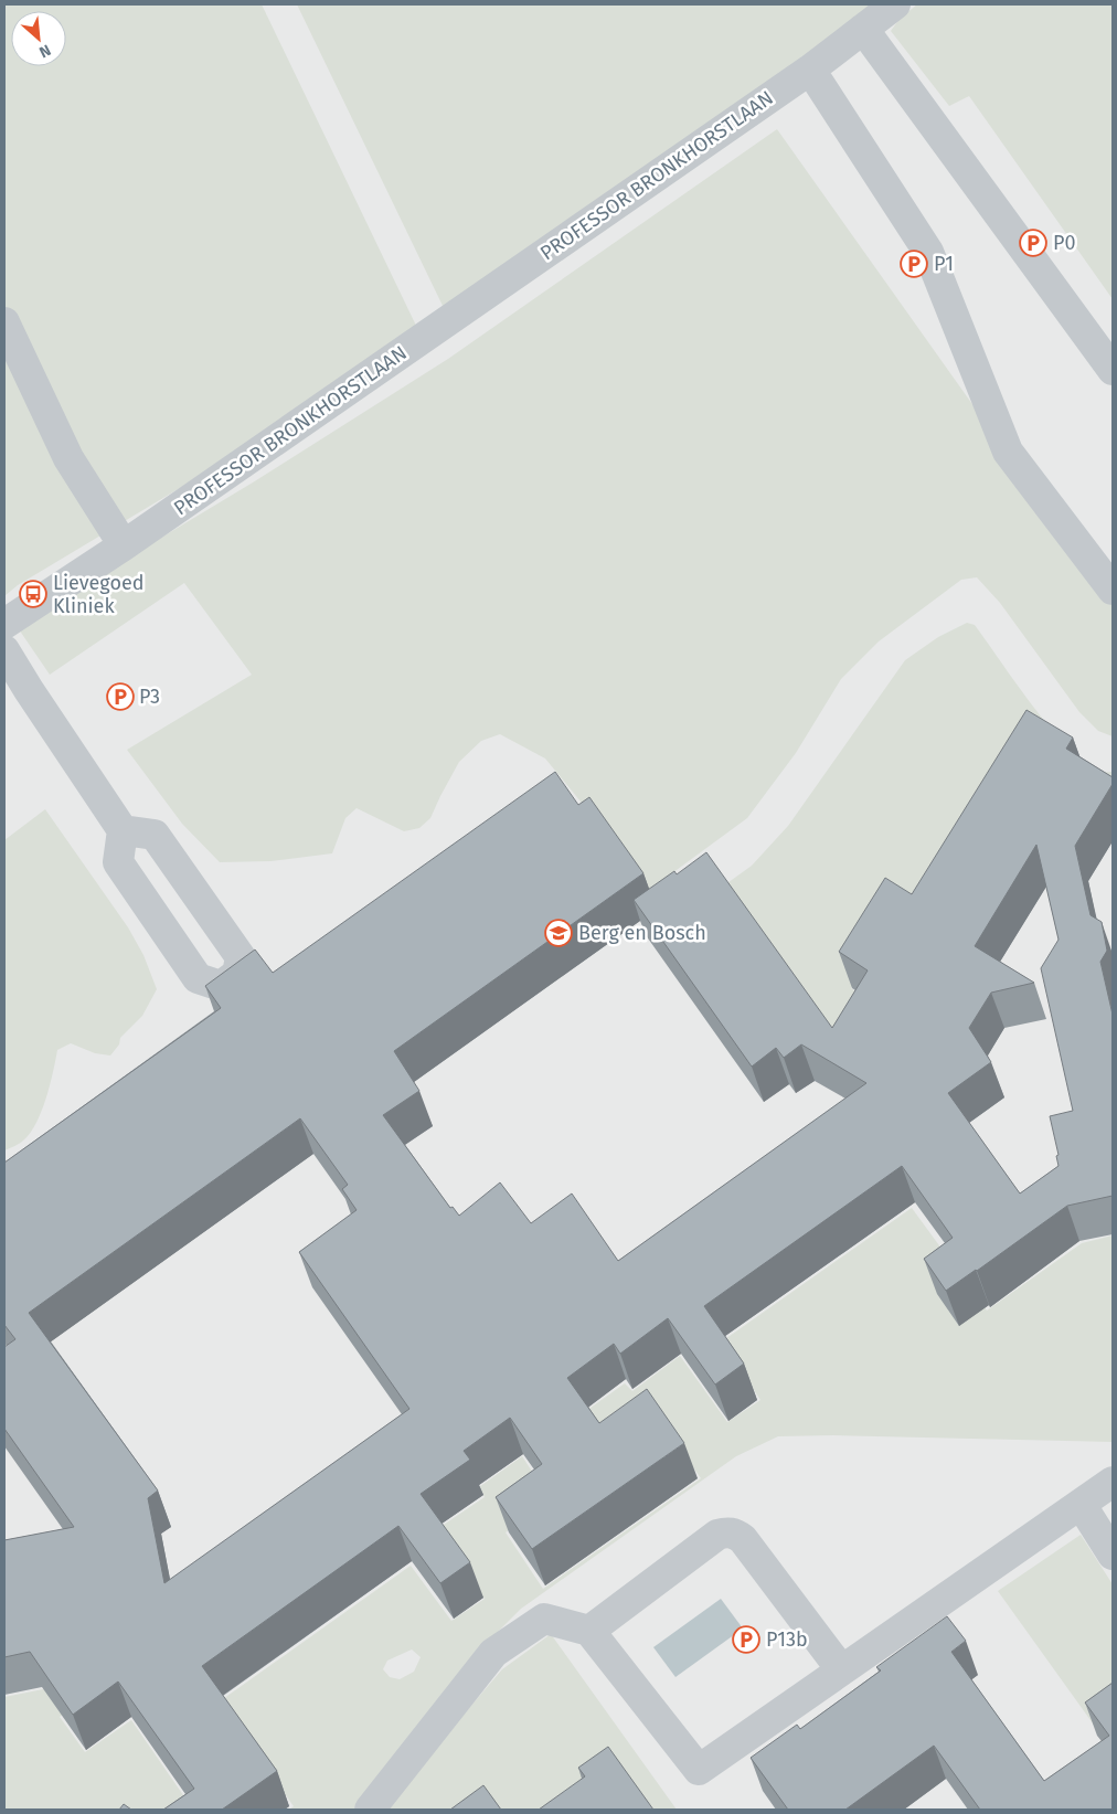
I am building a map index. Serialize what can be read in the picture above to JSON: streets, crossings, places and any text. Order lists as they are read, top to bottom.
{
  "streets": {
    "street": ["PROFESSOR BRONKHORSTLAAN"]
  },
  "places": {
    "parking": [
      "P0",
      "P1",
      "P3",
      "P13b"
    ],
    "bus stop": ["Lievegoed Kliniek"],
    "school or university": ["Berg en Bosch"]
  },
  "north": "bottom right"
}
